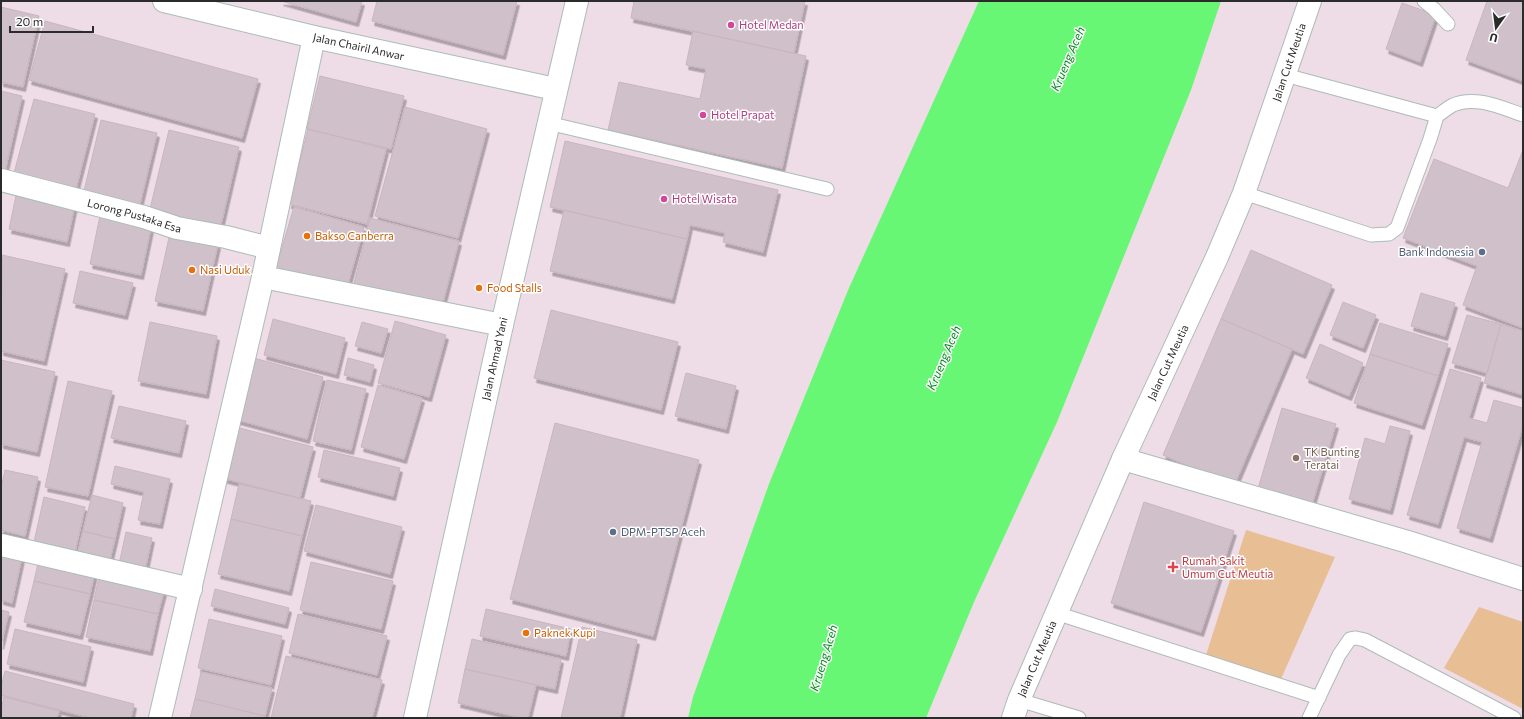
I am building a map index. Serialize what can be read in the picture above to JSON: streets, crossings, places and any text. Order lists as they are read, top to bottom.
{
  "streets": {
    "street": [
      "Jalan Chairil Anwar",
      "Jalan Cut Meutia",
      "Lorong Pustaka Esa",
      "Jalan Ahmad Yani"
    ]
  },
  "crossings": [
    ["Jalan Chairil Anwar", "Jalan Ahmad Yani"]
  ],
  "water": ["Krueng Aceh"],
  "places": {
    "other": [
      "Hotel Medan",
      "Hotel Prapat",
      "Hotel Wisata",
      "Bakso Canberra",
      "Bank Indonesia",
      "Nasi Uduk",
      "Food Stalls",
      "TK Bunting Teratai",
      "DPM-PTSP Aceh",
      "Paknek Kupi"
    ],
    "health": ["Rumah Sakit Umum Cut Meutia"]
  },
  "scale_bar": "20 m",
  "north": "bottom"
}
